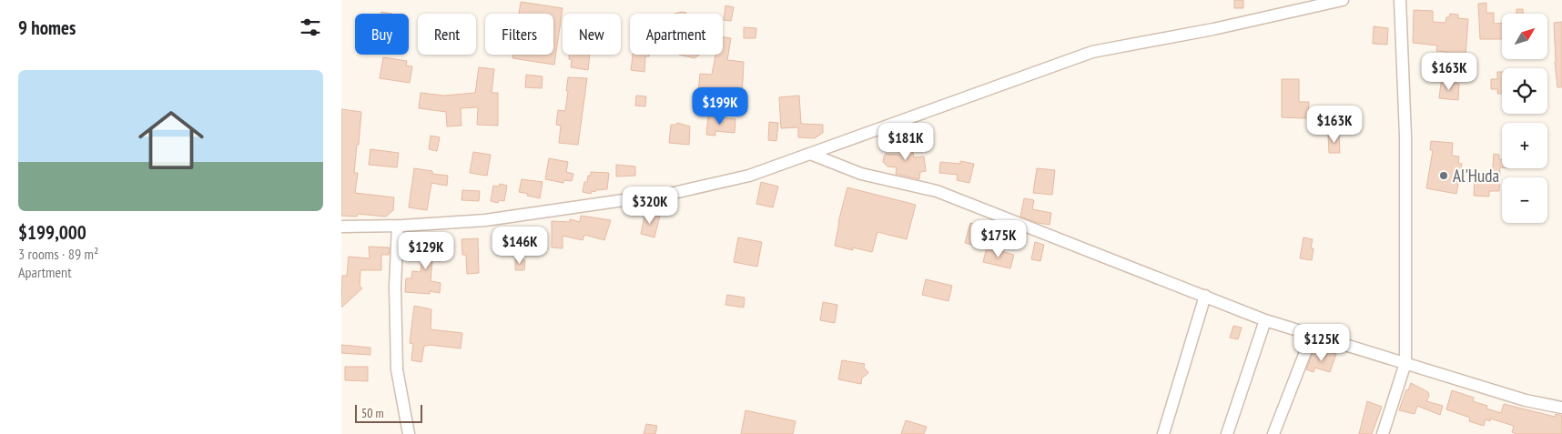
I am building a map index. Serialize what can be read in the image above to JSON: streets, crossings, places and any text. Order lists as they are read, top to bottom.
{
  "places": ["Al'Huda"],
  "scale_bar": "50 m",
  "north": "top right",
  "page": {
    "heading": "9 homes",
    "map_buttons": ["+", "−"],
    "chip": [
      "Buy",
      "Rent",
      "Filters",
      "New",
      "Apartment"
    ],
    "price": [
      "$163K",
      "$199K",
      "$163K",
      "$181K",
      "$320K",
      "$175K",
      "$146K",
      "$129K",
      "$125K"
    ],
    "list": [
      {
        "name": "$199,000",
        "note": "3 rooms · 89 m² · Apartment"
      }
    ],
    "scale": "50 m"
  }
}
